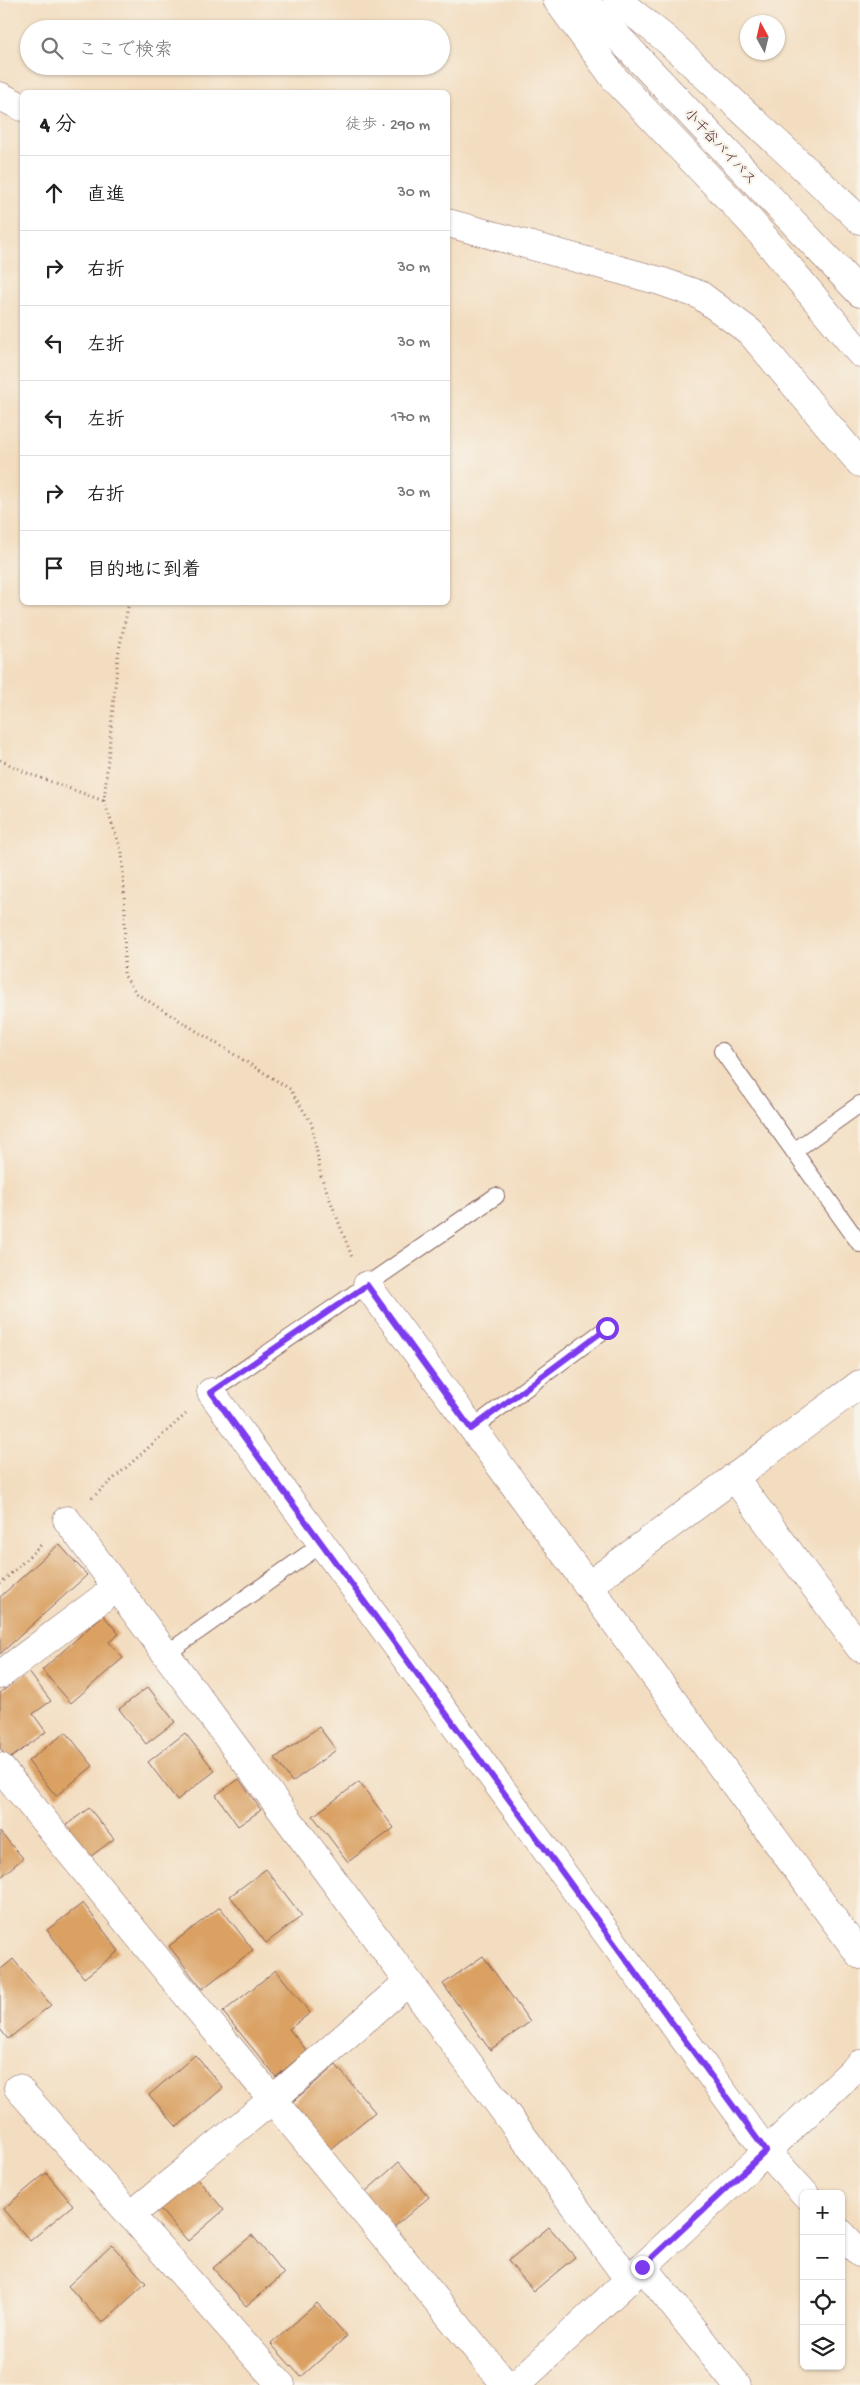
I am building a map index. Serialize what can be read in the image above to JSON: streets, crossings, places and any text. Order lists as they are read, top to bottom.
{
  "streets": {
    "main road": ["小千谷バイパス"]
  },
  "north": "top",
  "page": {
    "search": "ここで検索",
    "heading": ["4 分", "徒歩 · 290 m"],
    "list": [
      ["直進", "30 m"],
      ["右折", "30 m"],
      ["左折", "30 m"],
      ["左折", "170 m"],
      ["右折", "30 m"],
      "目的地に到着"
    ],
    "map_buttons": ["+", "−"]
  }
}
